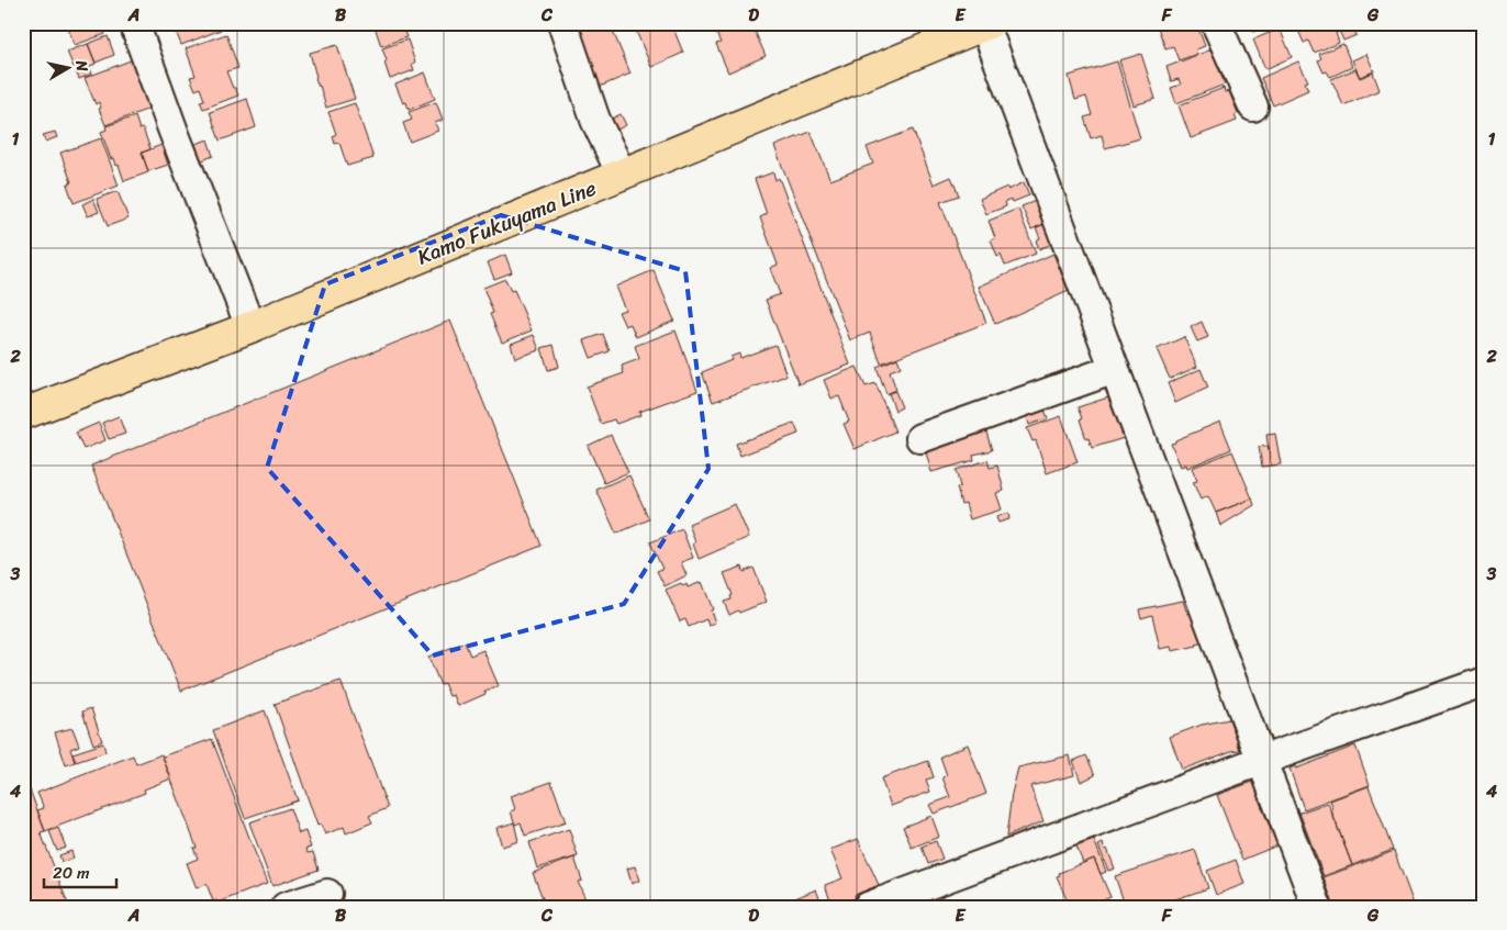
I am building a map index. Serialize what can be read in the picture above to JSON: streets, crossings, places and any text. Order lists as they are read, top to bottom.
{
  "streets": {
    "main road": ["Kamo Fukuyama Line"]
  },
  "scale_bar": "20 m",
  "north": "right",
  "grid": {
    "columns": [
      "A",
      "B",
      "C",
      "D",
      "E",
      "F",
      "G"
    ],
    "rows": [
      "1",
      "2",
      "3",
      "4"
    ]
  }
}
